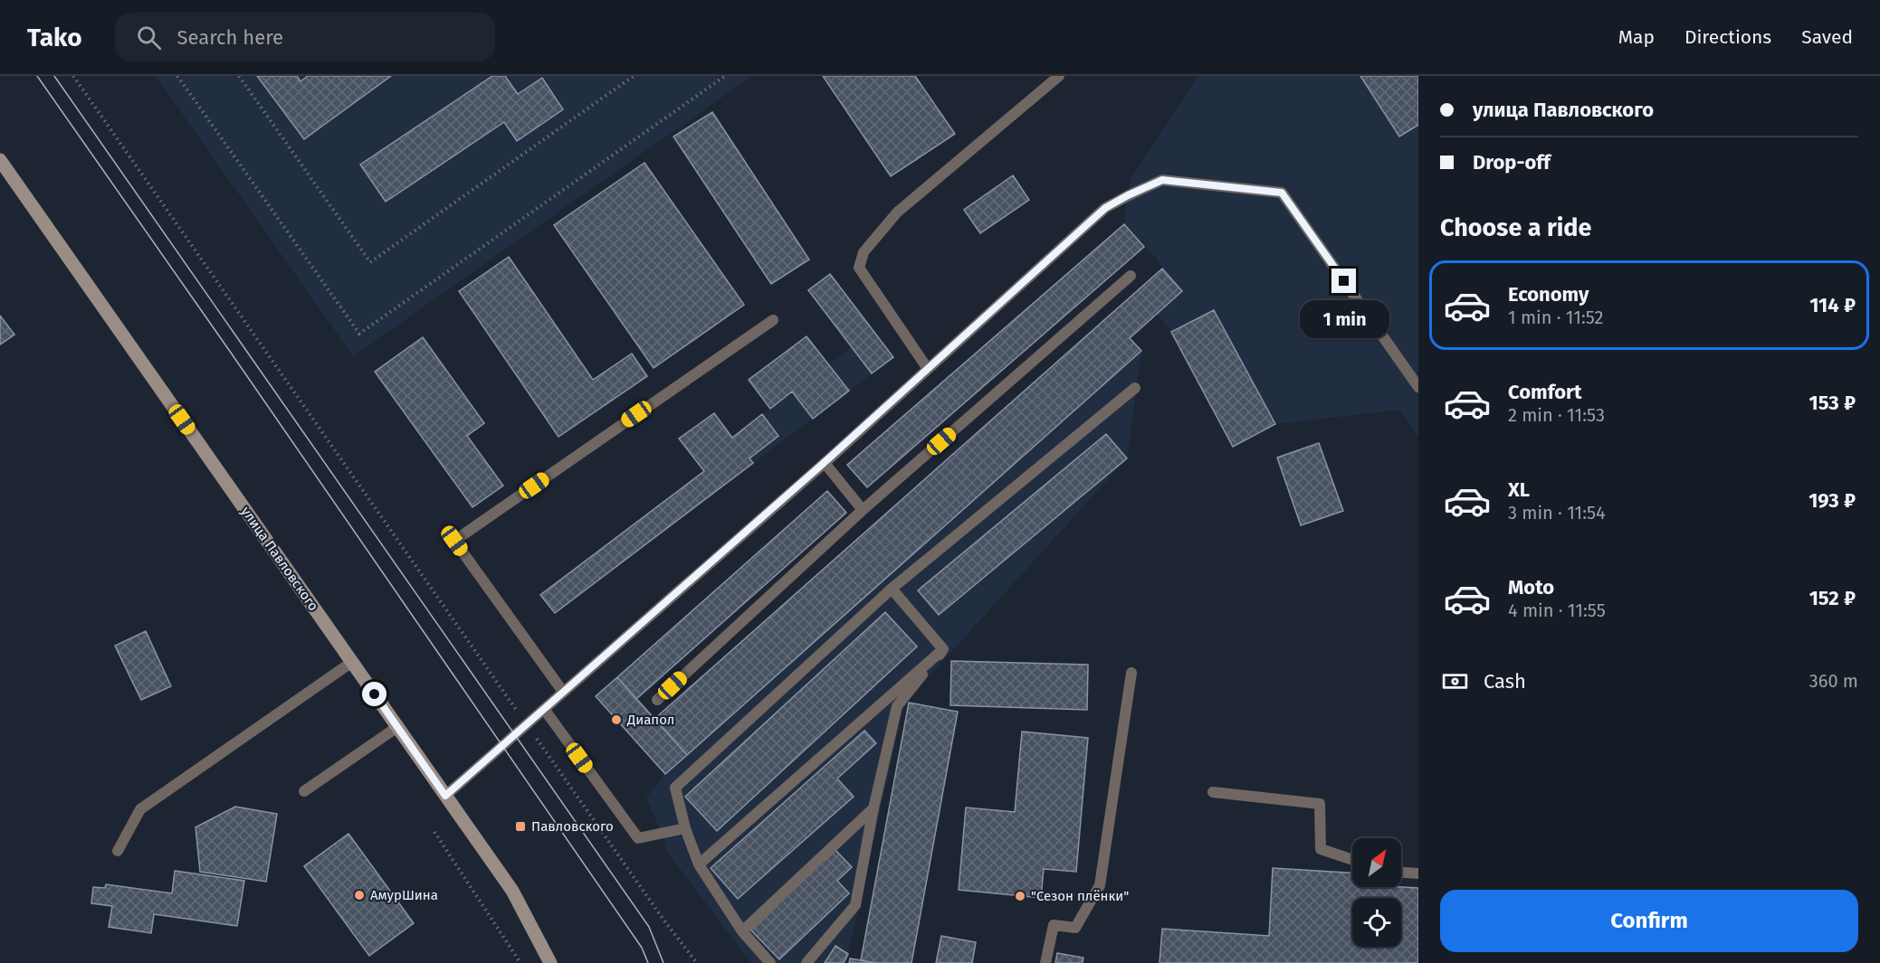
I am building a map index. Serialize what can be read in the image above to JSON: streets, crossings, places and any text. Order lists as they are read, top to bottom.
{
  "streets": {
    "street": ["улица Павловского"]
  },
  "places": {
    "other": ["Диапол", "АмурШина", "\"Сезон плёнки\""],
    "transit": ["Павловского"]
  },
  "north": "top right",
  "page": {
    "header": "Tako",
    "search": "Search here",
    "nav": ["Map", "Directions", "Saved"],
    "banner": ["улица Павловского", "Drop-off"],
    "heading": "Choose a ride",
    "list": [
      {
        "name": "Economy",
        "note": "1 min · 11:52",
        "value": "114 ₽"
      },
      {
        "name": "Comfort",
        "note": "2 min · 11:53",
        "value": "153 ₽"
      },
      {
        "name": "XL",
        "note": "3 min · 11:54",
        "value": "193 ₽"
      },
      {
        "name": "Moto",
        "note": "4 min · 11:55",
        "value": "152 ₽"
      }
    ],
    "bubble": "1 min",
    "pay": ["Cash", "360 m"],
    "buttons": "Confirm"
  }
}
